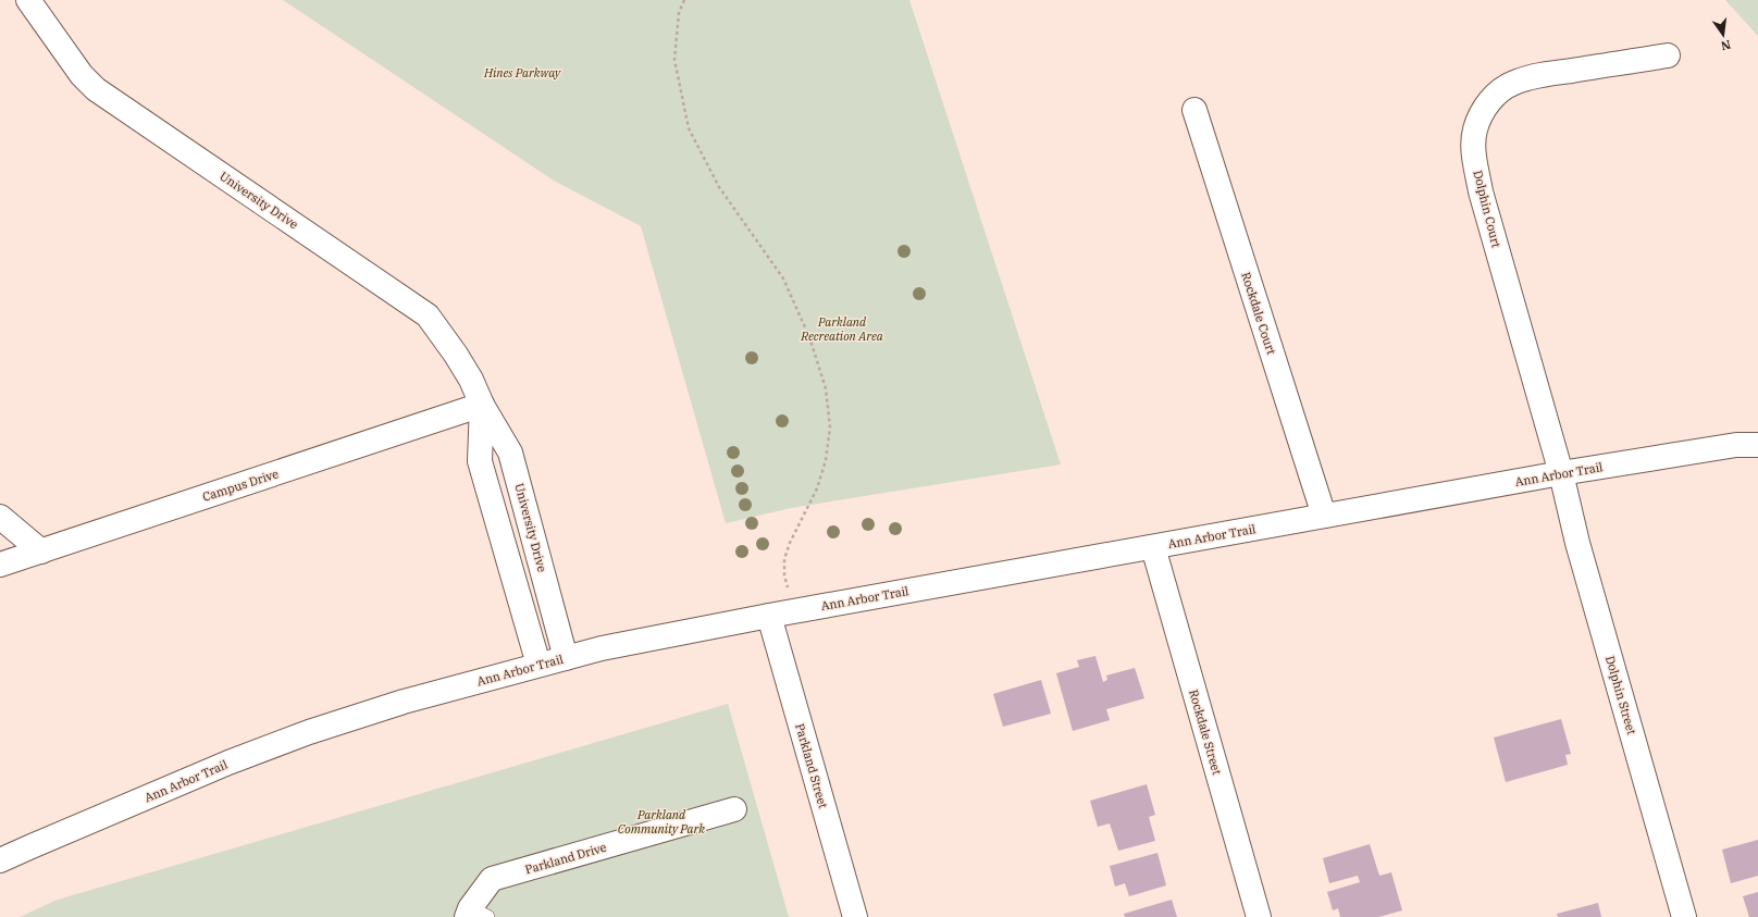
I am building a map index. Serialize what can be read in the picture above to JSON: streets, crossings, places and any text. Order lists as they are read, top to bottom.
{
  "streets": {
    "street": [
      "University Drive",
      "Dolphin Court",
      "Rockdale Court",
      "Ann Arbor Trail",
      "Campus Drive",
      "Dolphin Street",
      "Rockdale Street",
      "Parkland Street",
      "Parkland Drive"
    ]
  },
  "crossings": [
    ["University Drive", "Ann Arbor Trail"],
    ["University Drive", "Campus Drive"],
    ["Dolphin Court", "Ann Arbor Trail"],
    ["Dolphin Court", "Dolphin Street"],
    ["Rockdale Court", "Ann Arbor Trail"],
    ["Ann Arbor Trail", "Dolphin Street"],
    ["Ann Arbor Trail", "Rockdale Street"],
    ["Ann Arbor Trail", "Parkland Street"]
  ],
  "parks": ["Hines Parkway", "Parkland Recreation Area", "Parkland Community Park"],
  "north": "bottom"
}
